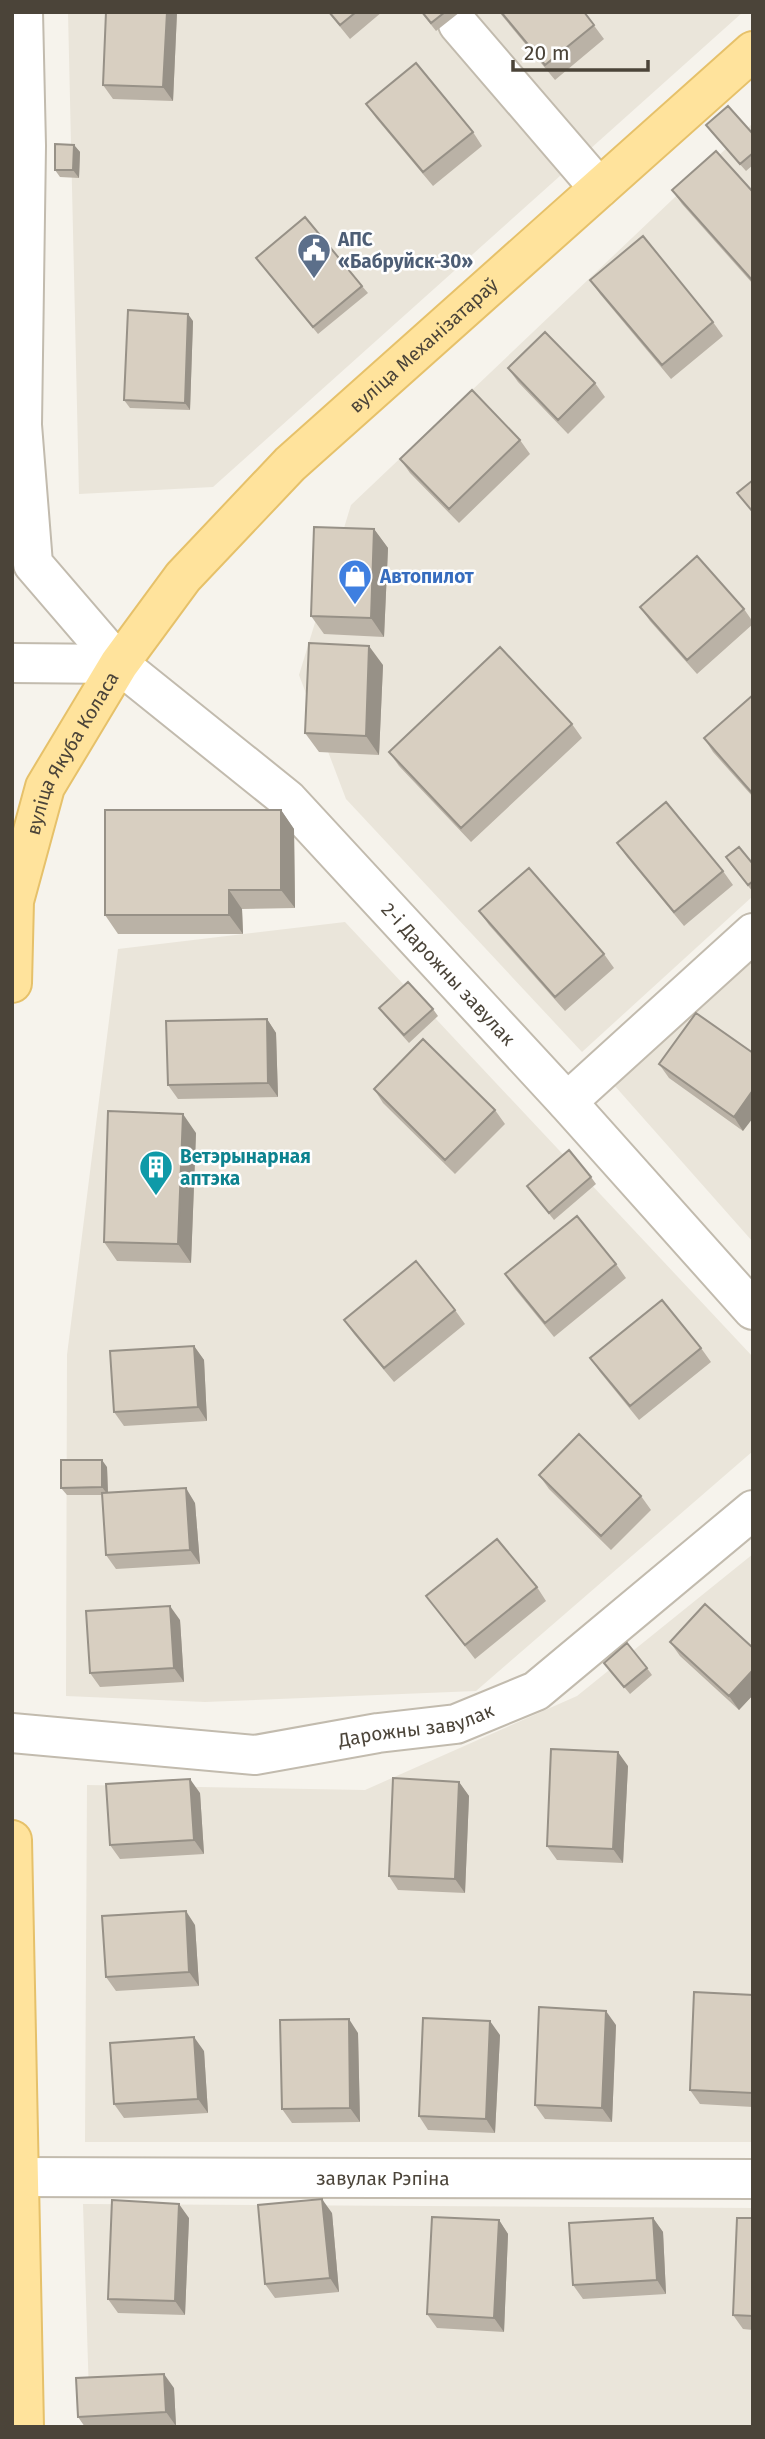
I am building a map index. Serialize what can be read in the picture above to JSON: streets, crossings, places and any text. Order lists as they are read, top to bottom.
{
  "streets": {
    "main road": ["вуліца Механізатараў", "вуліца Якуба Коласа"],
    "street": ["2-і Дарожны завулак", "Дарожны завулак", "завулак Рэпіна"]
  },
  "crossings": [
    ["вуліца Механізатараў", "вуліца Якуба Коласа"],
    ["вуліца Механізатараў", "2-і Дарожны завулак"],
    ["вуліца Якуба Коласа", "2-і Дарожны завулак"]
  ],
  "places": {
    "public building": ["АПС «Бабруйск-30»"],
    "shop": ["Автопилот"],
    "building": ["Ветэрынарная аптэка"]
  },
  "scale_bar": "20 m"
}
